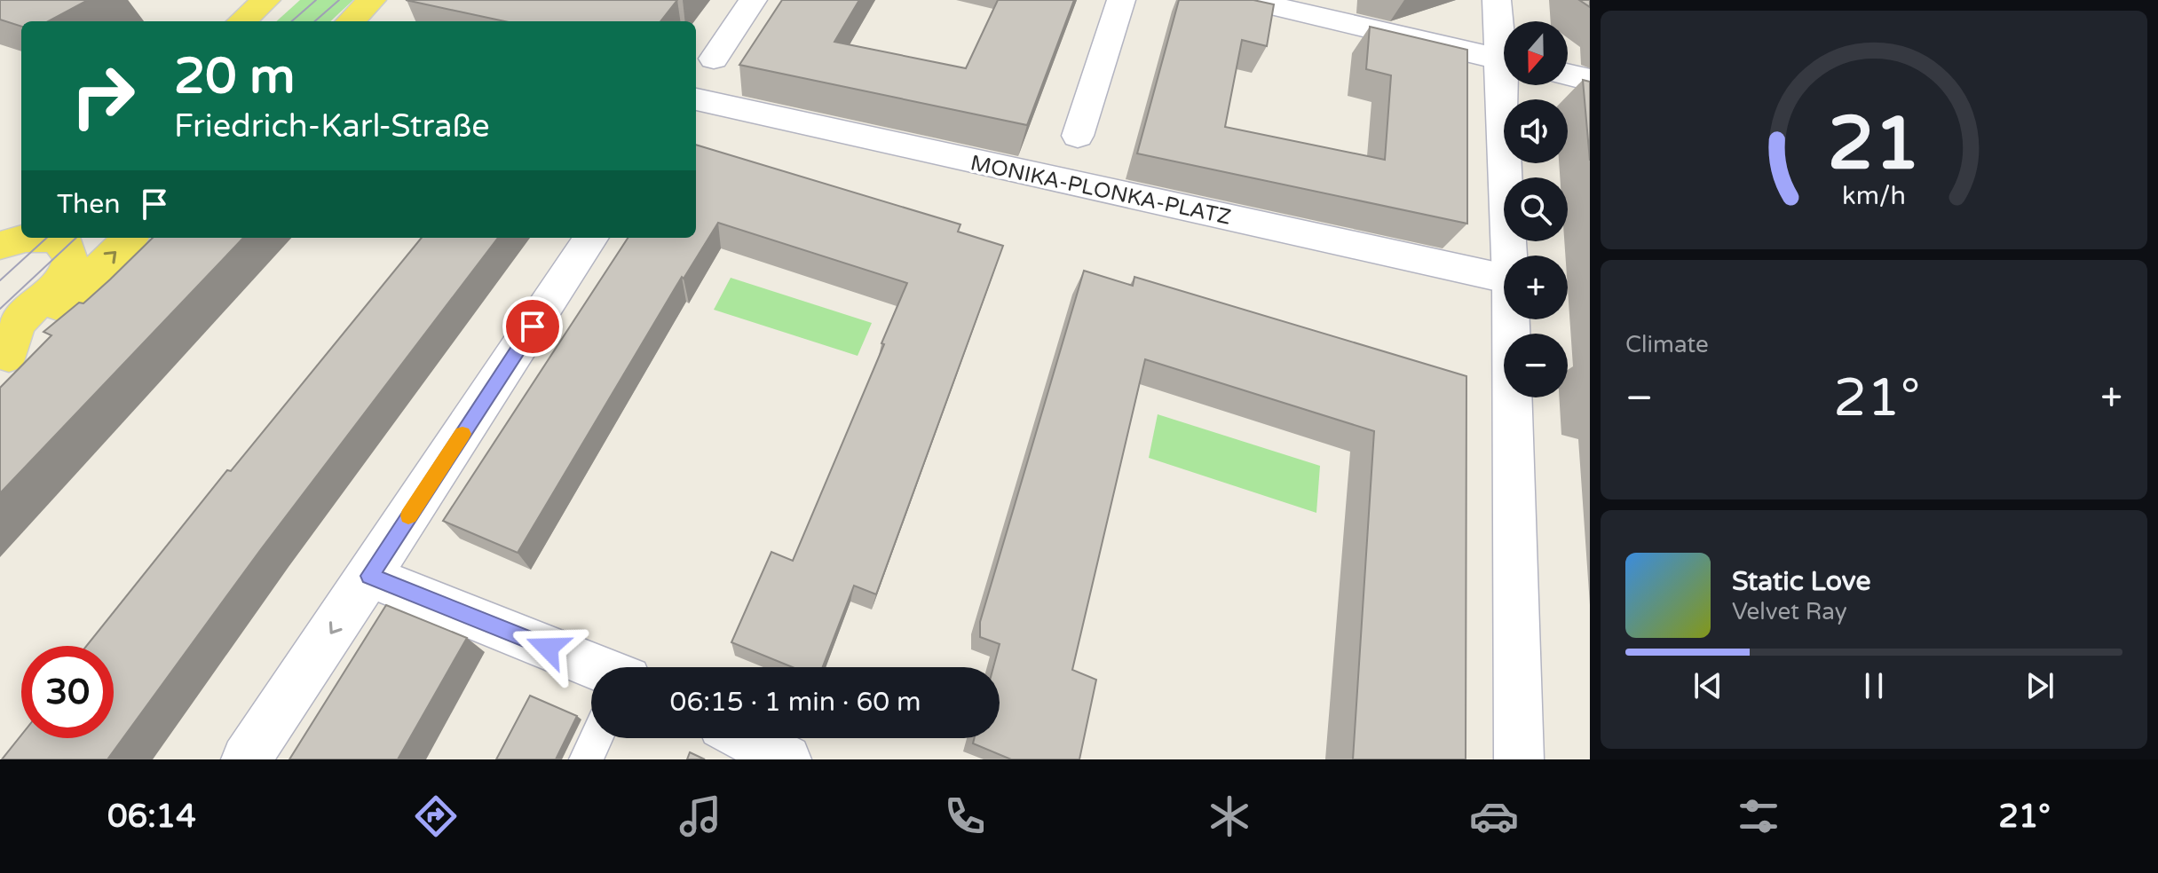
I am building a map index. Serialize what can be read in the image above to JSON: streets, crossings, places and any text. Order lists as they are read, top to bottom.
{
  "streets": {
    "street": ["MONIKA-PLONKA-PLATZ"]
  },
  "north": "bottom",
  "page": {
    "map_buttons": ["+", "−"],
    "turn": ["20 m", "Friedrich-Karl-Straße"],
    "then": "Then",
    "tile": "Climate",
    "heat": ["−", "21°", "+"],
    "song": ["Static Love", "Velvet Ray"],
    "limit": "30",
    "trip": "06:15 · 1 min · 60 m",
    "tabs": ["06:14", "21°"],
    "gauge": ["21", "km/h"]
  }
}
